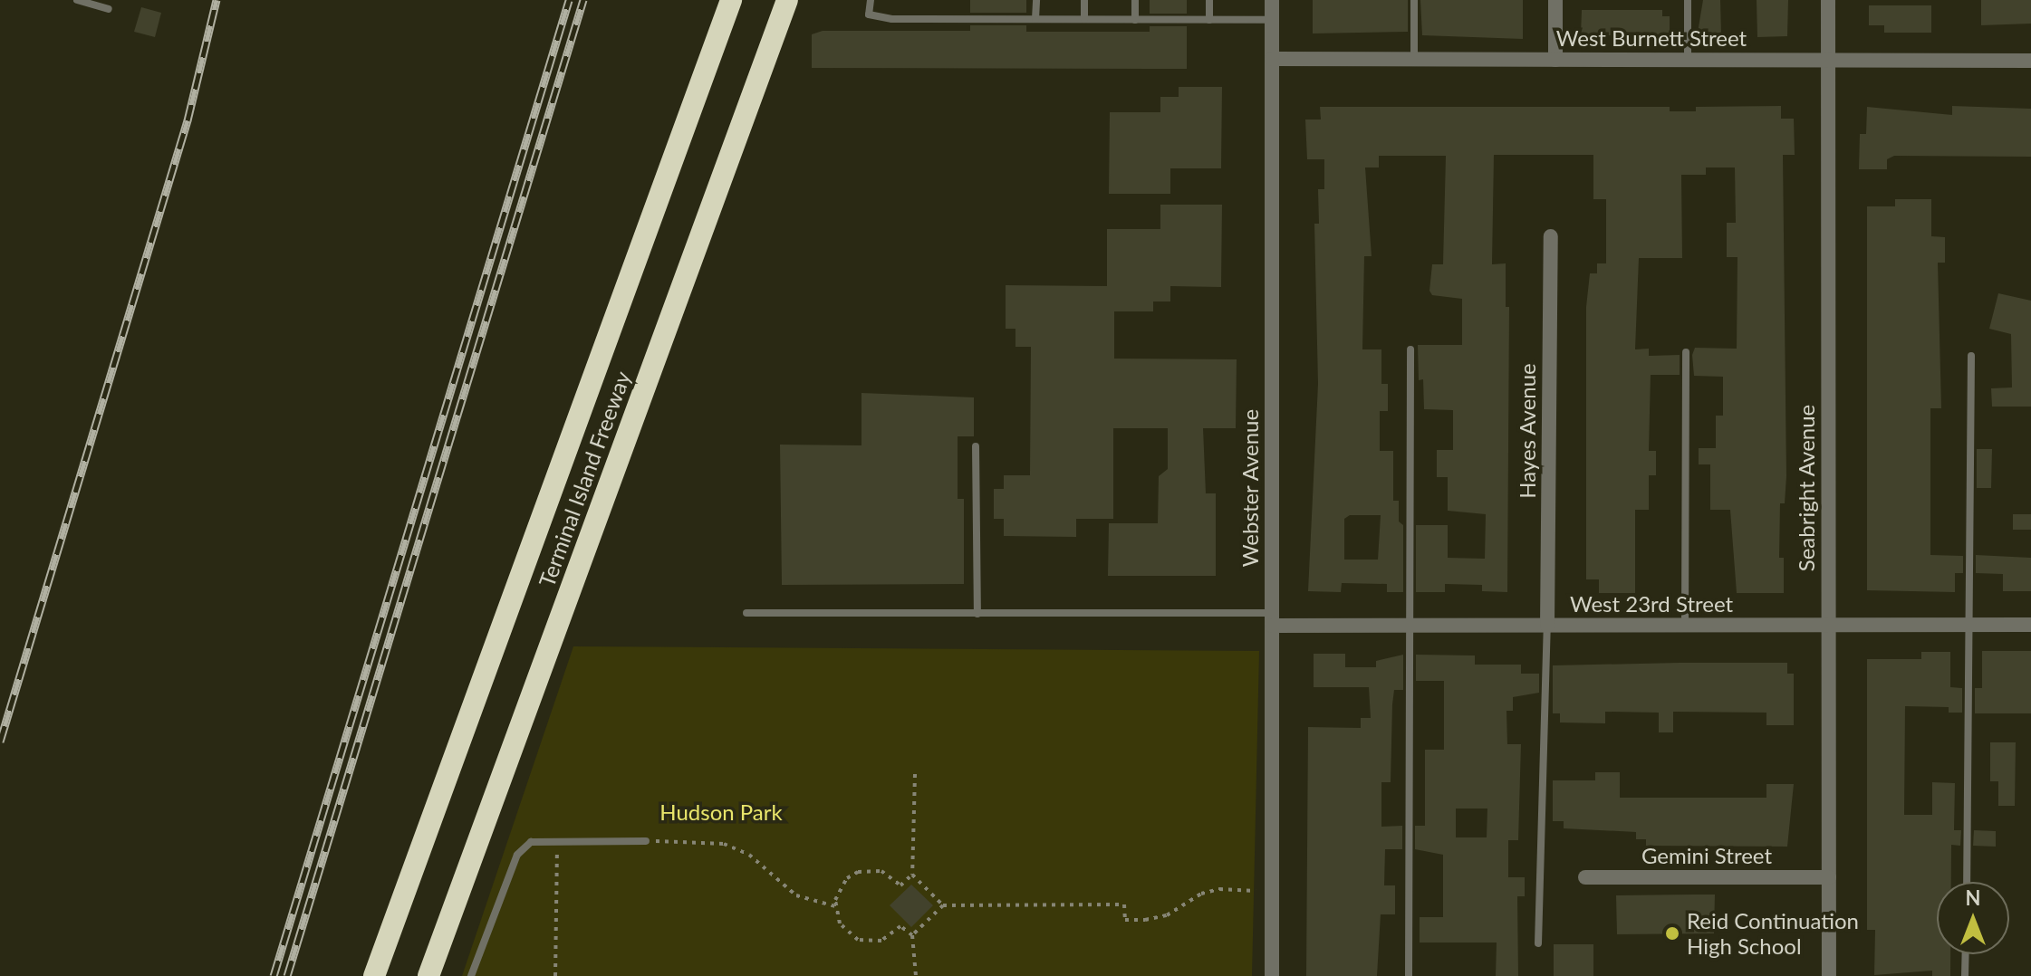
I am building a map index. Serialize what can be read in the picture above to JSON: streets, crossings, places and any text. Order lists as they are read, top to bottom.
{
  "streets": {
    "highway": ["Terminal Island Freeway"],
    "street": [
      "West Burnett Street",
      "Hayes Avenue",
      "Webster Avenue",
      "Seabright Avenue",
      "West 23rd Street",
      "Gemini Street"
    ]
  },
  "crossings": [
    ["West Burnett Street", "Webster Avenue"],
    ["West Burnett Street", "Seabright Avenue"],
    ["Hayes Avenue", "West 23rd Street"],
    ["Webster Avenue", "West 23rd Street"],
    ["Seabright Avenue", "West 23rd Street"],
    ["Seabright Avenue", "Gemini Street"]
  ],
  "parks": ["Hudson Park"],
  "places": ["Reid Continuation High School"],
  "north": "top"
}
